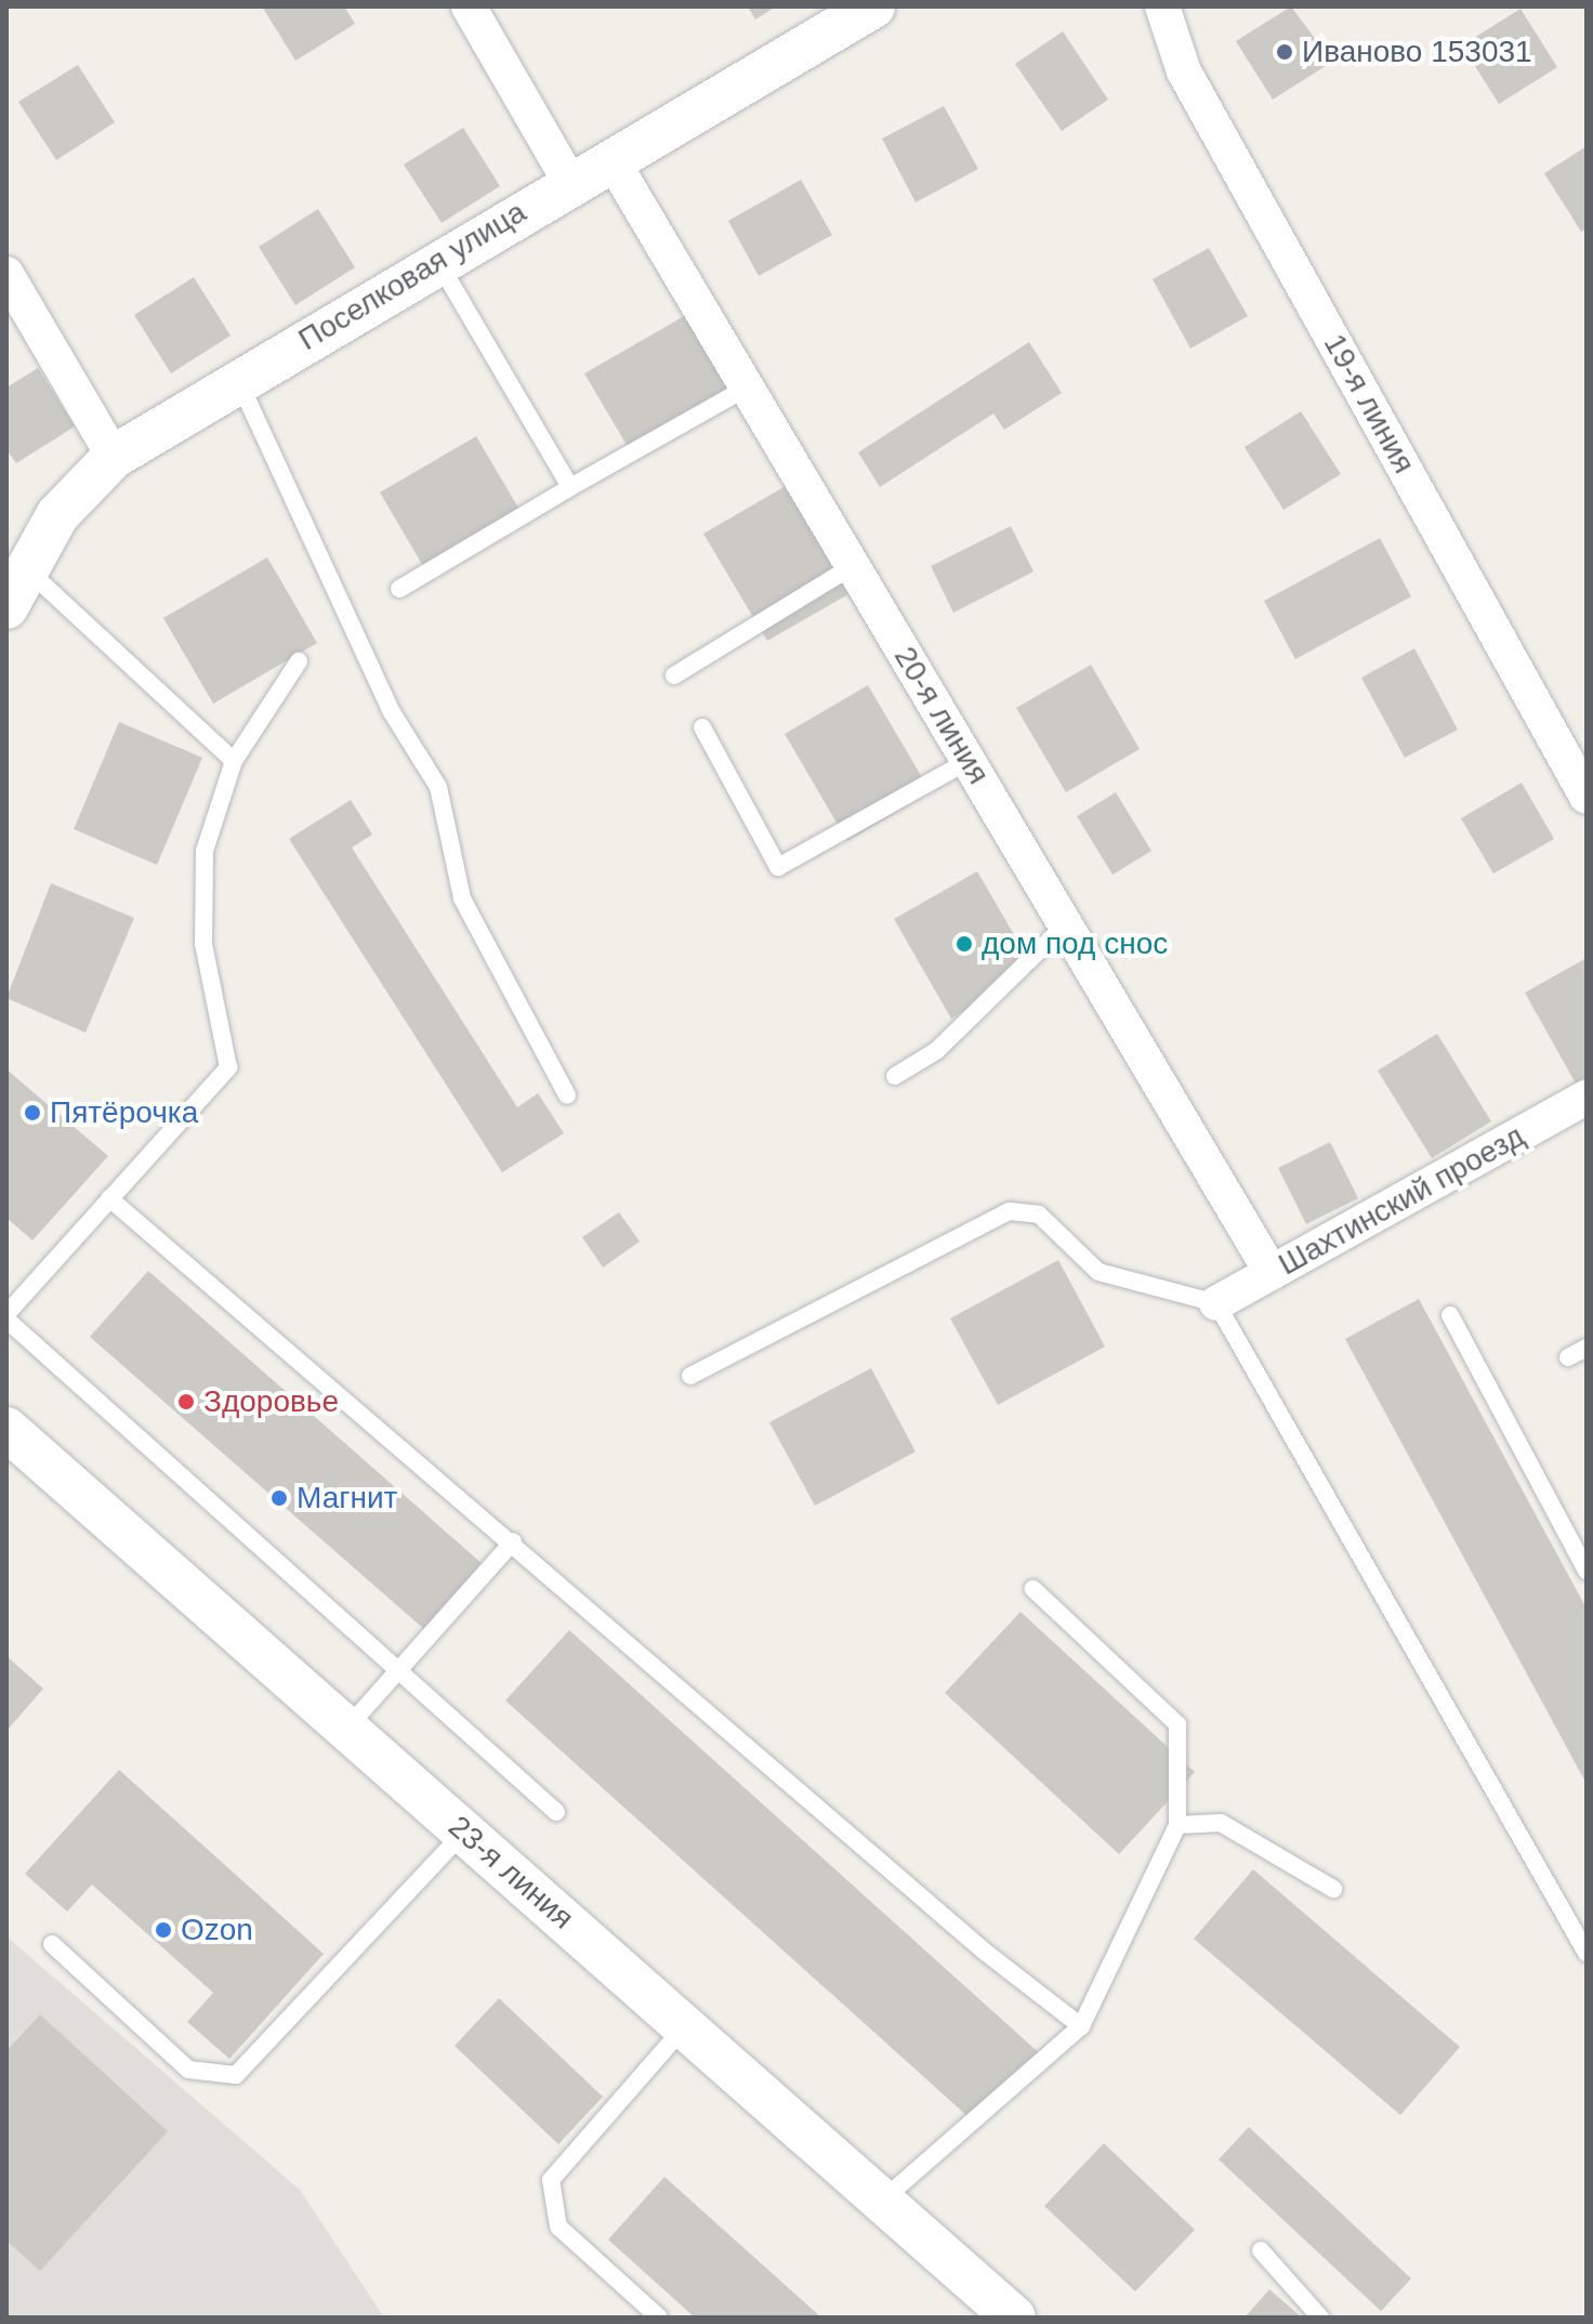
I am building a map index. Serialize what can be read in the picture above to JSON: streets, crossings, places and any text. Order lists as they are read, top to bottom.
{
  "streets": {
    "street": [
      "Поселковая улица",
      "19-я линия",
      "20-я линия",
      "Шахтинский проезд",
      "23-я линия"
    ]
  },
  "crossings": [
    ["Поселковая улица", "20-я линия"],
    ["20-я линия", "Шахтинский проезд"]
  ],
  "places": [
    "Иваново 153031",
    "дом под снос",
    "Пятёрочка",
    "Здоровье",
    "Магнит",
    "Ozon"
  ]
}
